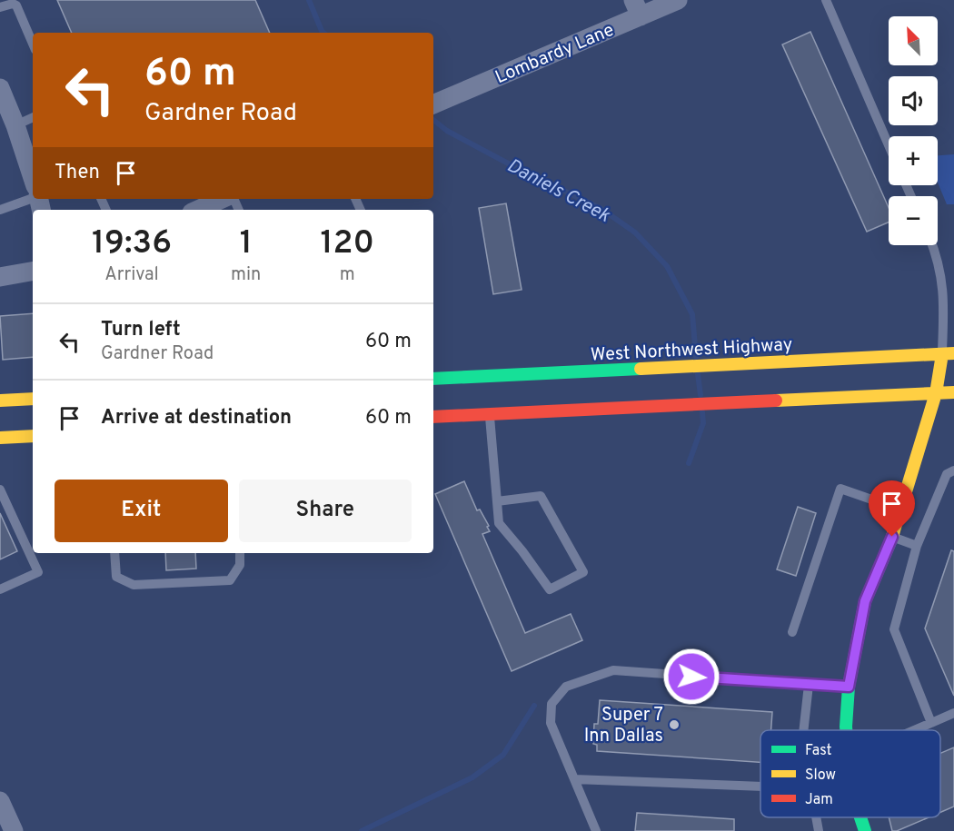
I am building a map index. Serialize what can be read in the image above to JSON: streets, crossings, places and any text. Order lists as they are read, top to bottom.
{
  "streets": {
    "main road": ["West Northwest Highway"],
    "street": ["Lombardy Lane"]
  },
  "water": ["Daniels Creek"],
  "places": ["Super 7 Inn Dallas"],
  "legend": ["Fast", "Slow", "Jam"],
  "north": "top left",
  "page": {
    "map_buttons": ["+", "−"],
    "turn": ["60 m", "Gardner Road"],
    "then": "Then",
    "eta": [
      "19:36",
      "Arrival",
      "1",
      "min",
      "120",
      "m"
    ],
    "list": [
      {
        "name": "Turn left",
        "note": "Gardner Road",
        "value": "60 m"
      },
      {
        "name": "Arrive at destination",
        "value": "60 m"
      }
    ],
    "buttons": ["Exit", "Share"]
  }
}
